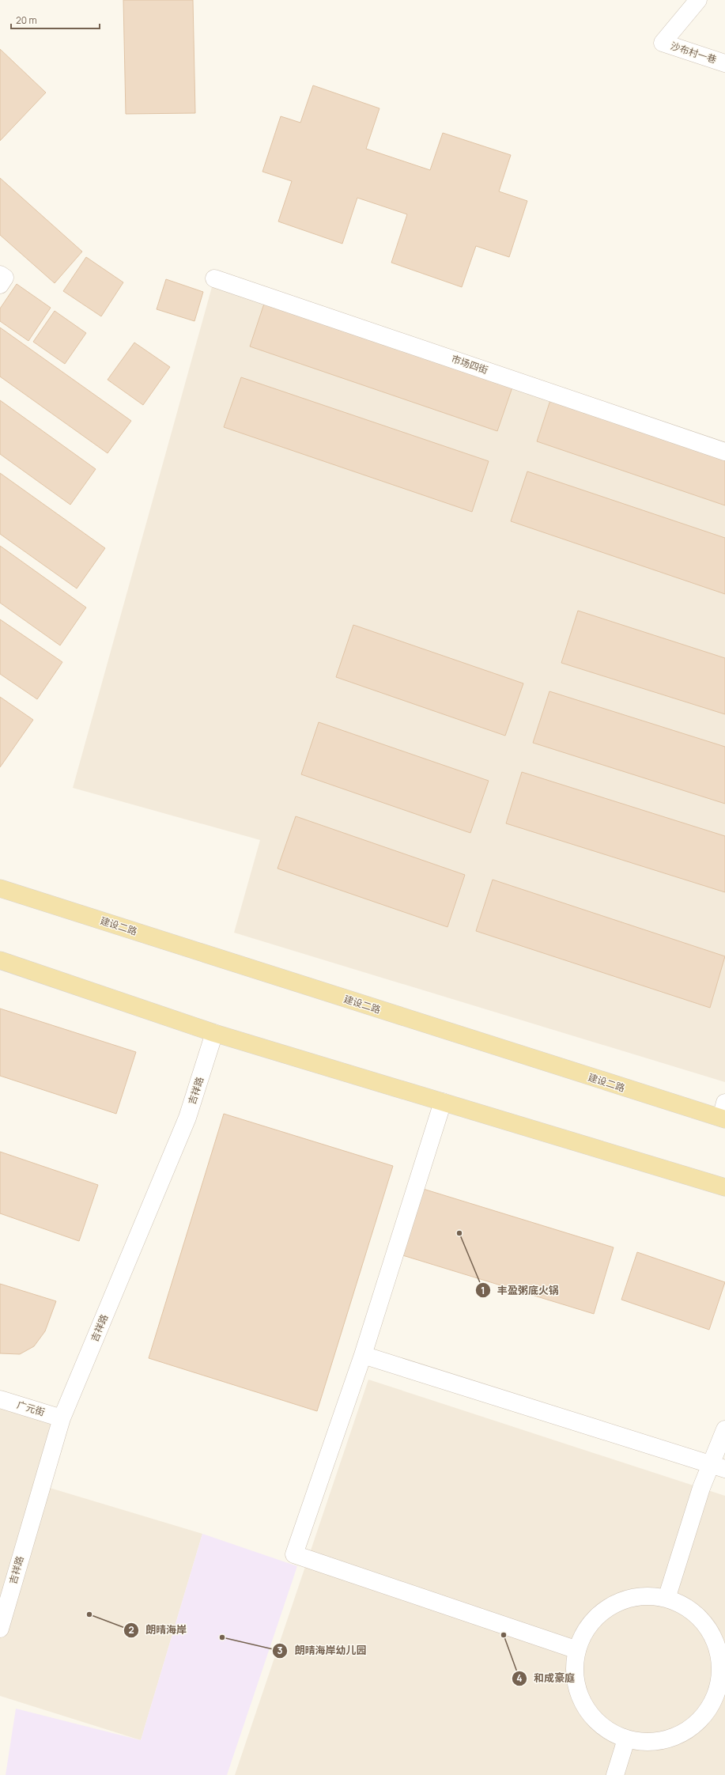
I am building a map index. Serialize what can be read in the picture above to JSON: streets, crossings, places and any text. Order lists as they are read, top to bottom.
{
  "streets": {
    "main road": ["建设二路"],
    "street": [
      "沙布村一巷",
      "市场四街",
      "吉祥路",
      "广元街"
    ]
  },
  "crossings": [
    ["吉祥路", "广元街"]
  ],
  "places": [
    "丰盈粥底火锅",
    "朗晴海岸",
    "和成豪庭",
    "朗晴海岸幼儿园"
  ],
  "scale_bar": "20 m"
}
